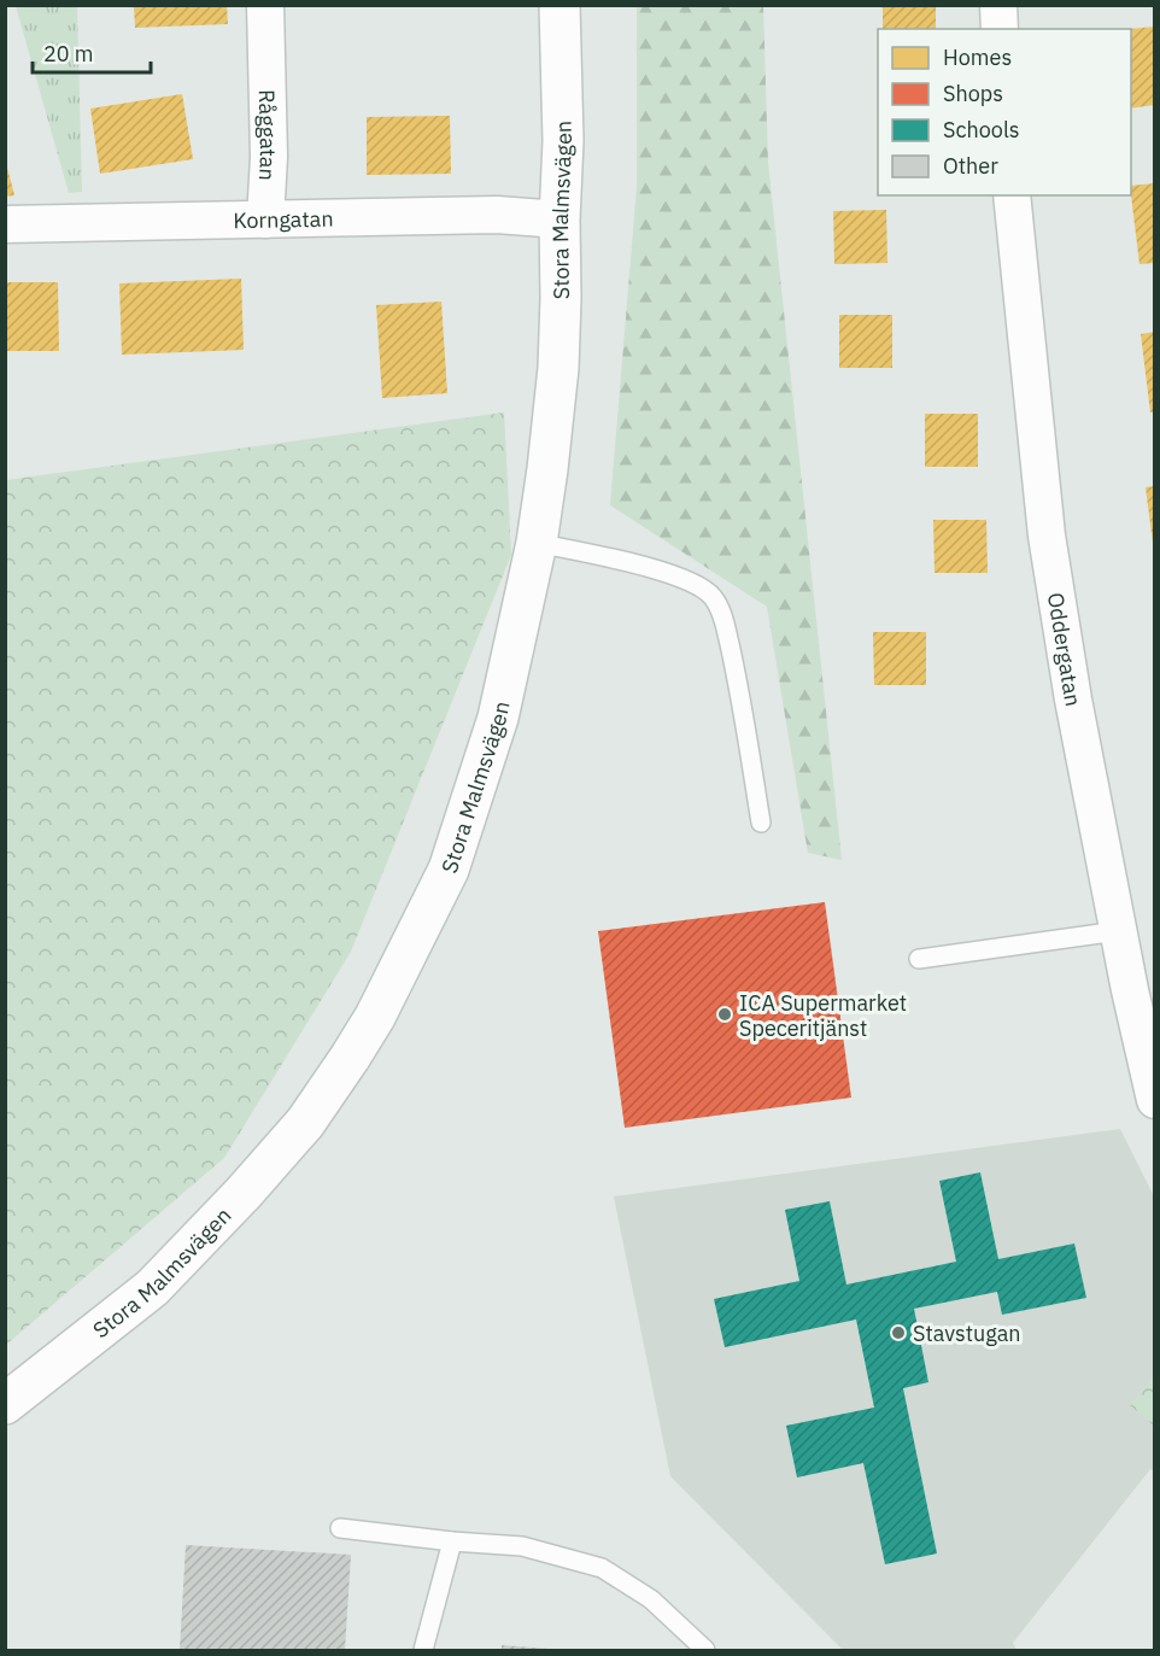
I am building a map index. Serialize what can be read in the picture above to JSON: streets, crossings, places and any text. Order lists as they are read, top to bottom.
{
  "streets": {
    "street": [
      "Råggatan",
      "Stora Malmsvägen",
      "Korngatan",
      "Oddergatan"
    ]
  },
  "crossings": [
    ["Råggatan", "Korngatan"],
    ["Stora Malmsvägen", "Korngatan"]
  ],
  "places": ["ICA Supermarket Speceritjänst", "Stavstugan"],
  "legend": [
    "Homes",
    "Shops",
    "Schools",
    "Other"
  ],
  "scale_bar": "20 m"
}
